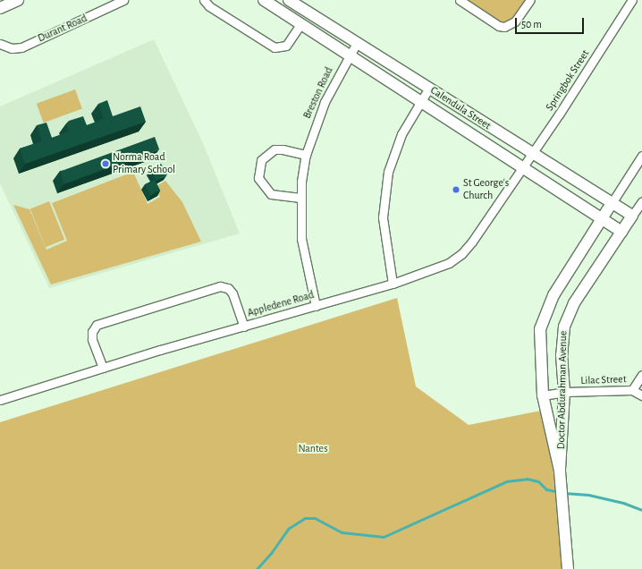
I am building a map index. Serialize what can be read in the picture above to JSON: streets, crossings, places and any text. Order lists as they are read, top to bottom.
{
  "streets": {
    "street": [
      "Durant Road",
      "Springbok Street",
      "Breston Road",
      "Calendula Street",
      "Appledene Road",
      "Lilac Street",
      "Doctor Abdurahman Avenue"
    ]
  },
  "crossings": [
    ["Springbok Street", "Calendula Street"],
    ["Springbok Street", "Appledene Road"],
    ["Breston Road", "Calendula Street"],
    ["Breston Road", "Appledene Road"],
    ["Calendula Street", "Appledene Road"],
    ["Calendula Street", "Doctor Abdurahman Avenue"],
    ["Lilac Street", "Doctor Abdurahman Avenue"]
  ],
  "parks": ["Nantes"],
  "places": ["Norma Road Primary School", "St George's Church"],
  "scale_bar": "50 m"
}
